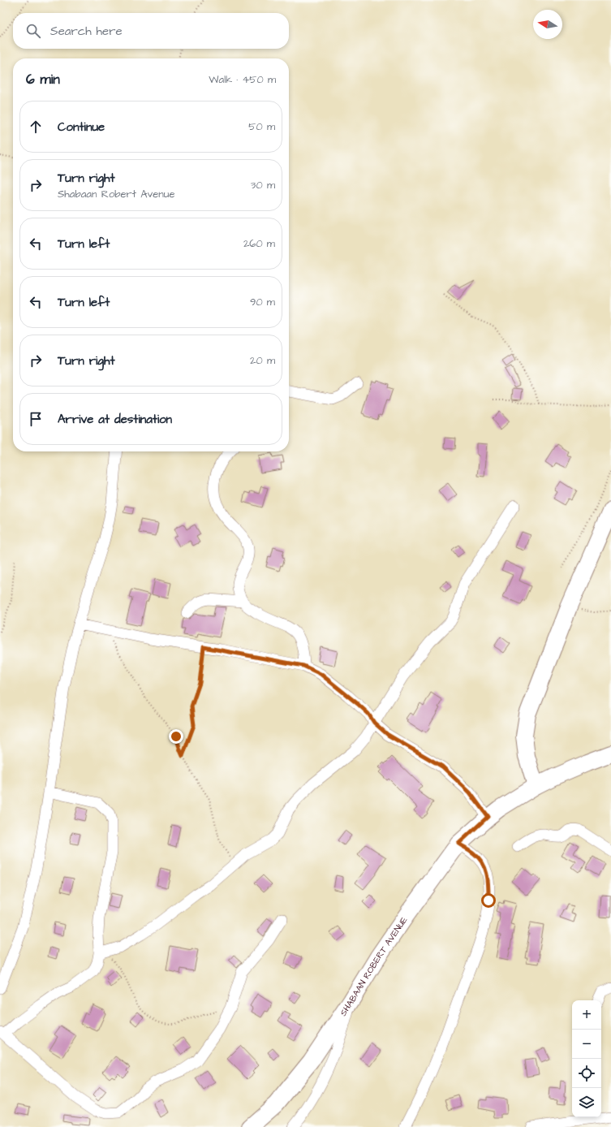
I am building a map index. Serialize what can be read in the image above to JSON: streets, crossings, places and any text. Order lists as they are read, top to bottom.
{
  "streets": {
    "main road": ["SHABAAN ROBERT AVENUE"]
  },
  "north": "left",
  "page": {
    "search": "Search here",
    "heading": ["6 min", "Walk · 450 m"],
    "list": [
      ["Continue", "50 m"],
      ["Turn right", "Shabaan Robert Avenue", "30 m"],
      ["Turn left", "260 m"],
      ["Turn left", "90 m"],
      ["Turn right", "20 m"],
      "Arrive at destination"
    ],
    "map_buttons": ["+", "−"]
  }
}
